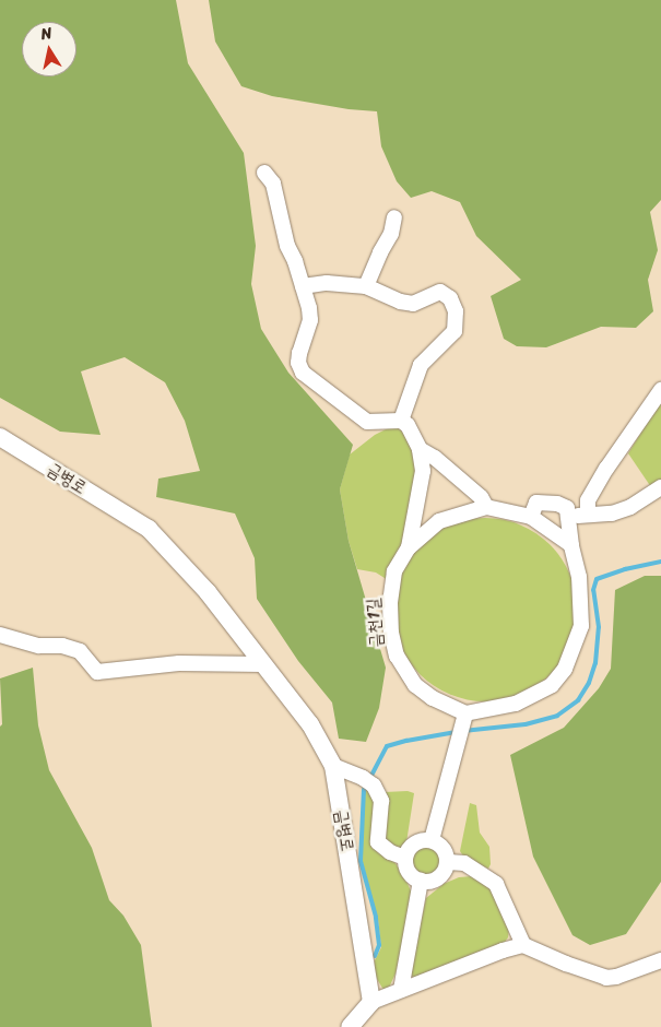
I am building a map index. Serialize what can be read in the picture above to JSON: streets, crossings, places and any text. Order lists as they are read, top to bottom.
{
  "streets": {
    "street": ["금병로", "금천1길"]
  },
  "north": "top"
}
